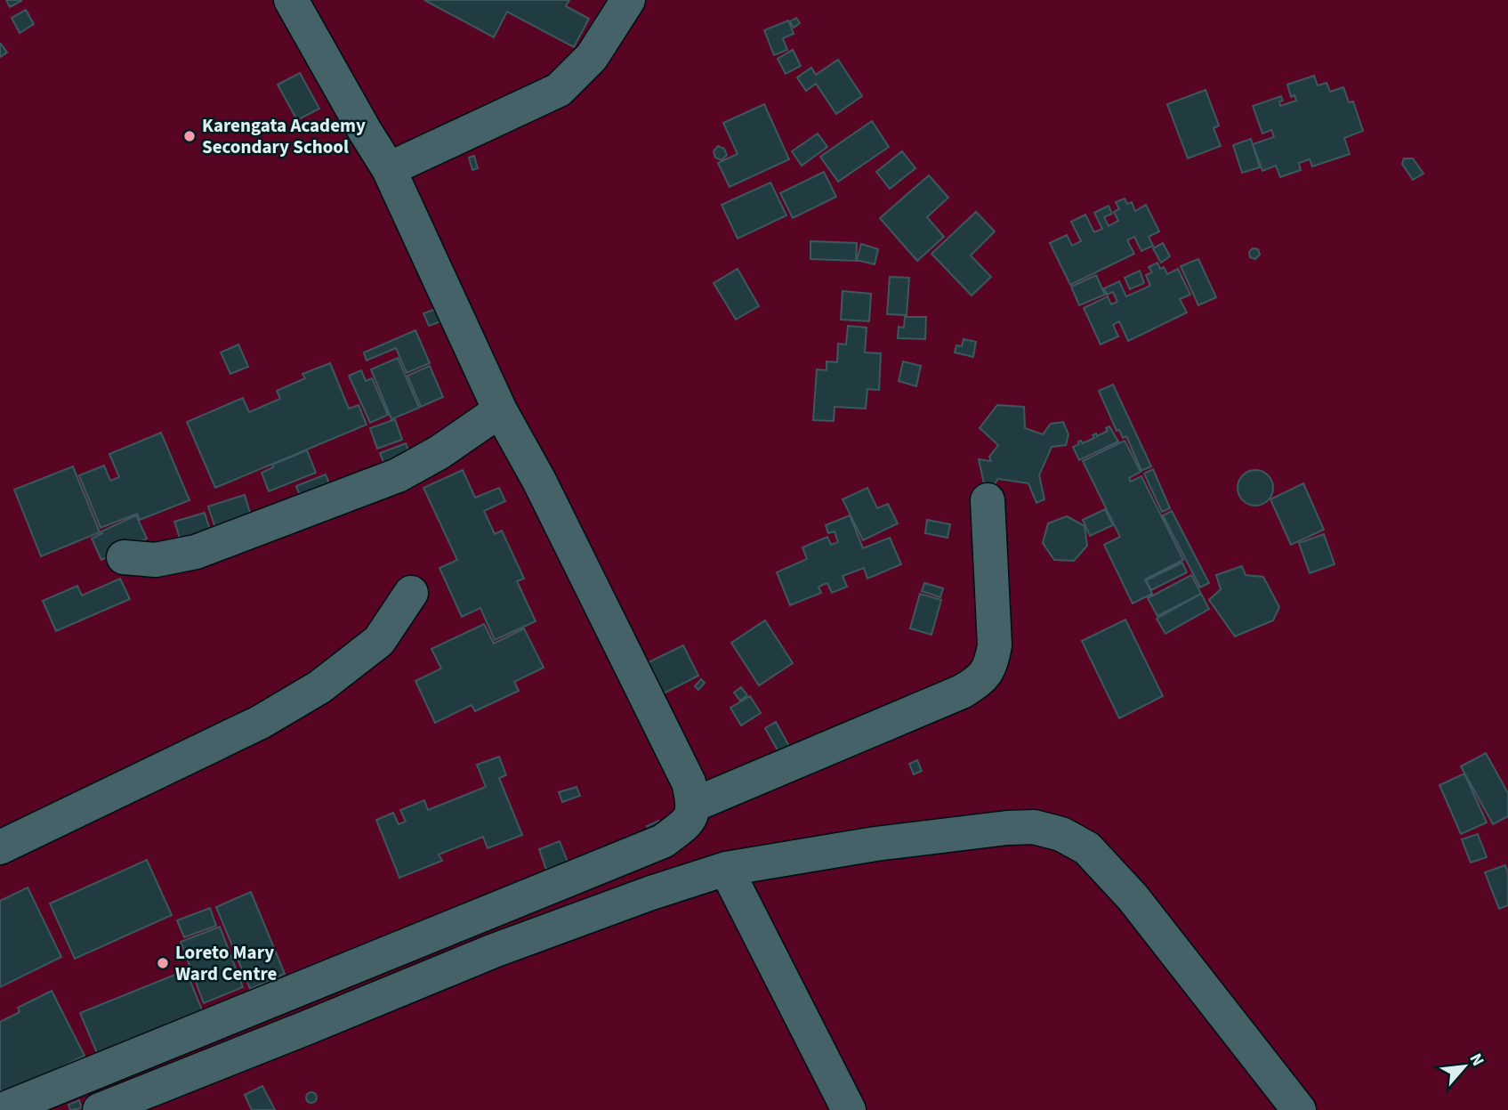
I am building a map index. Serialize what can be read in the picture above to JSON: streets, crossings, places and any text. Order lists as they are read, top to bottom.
{
  "places": ["Karengata Academy Secondary School", "Loreto Mary Ward Centre"],
  "north": "top right"
}
